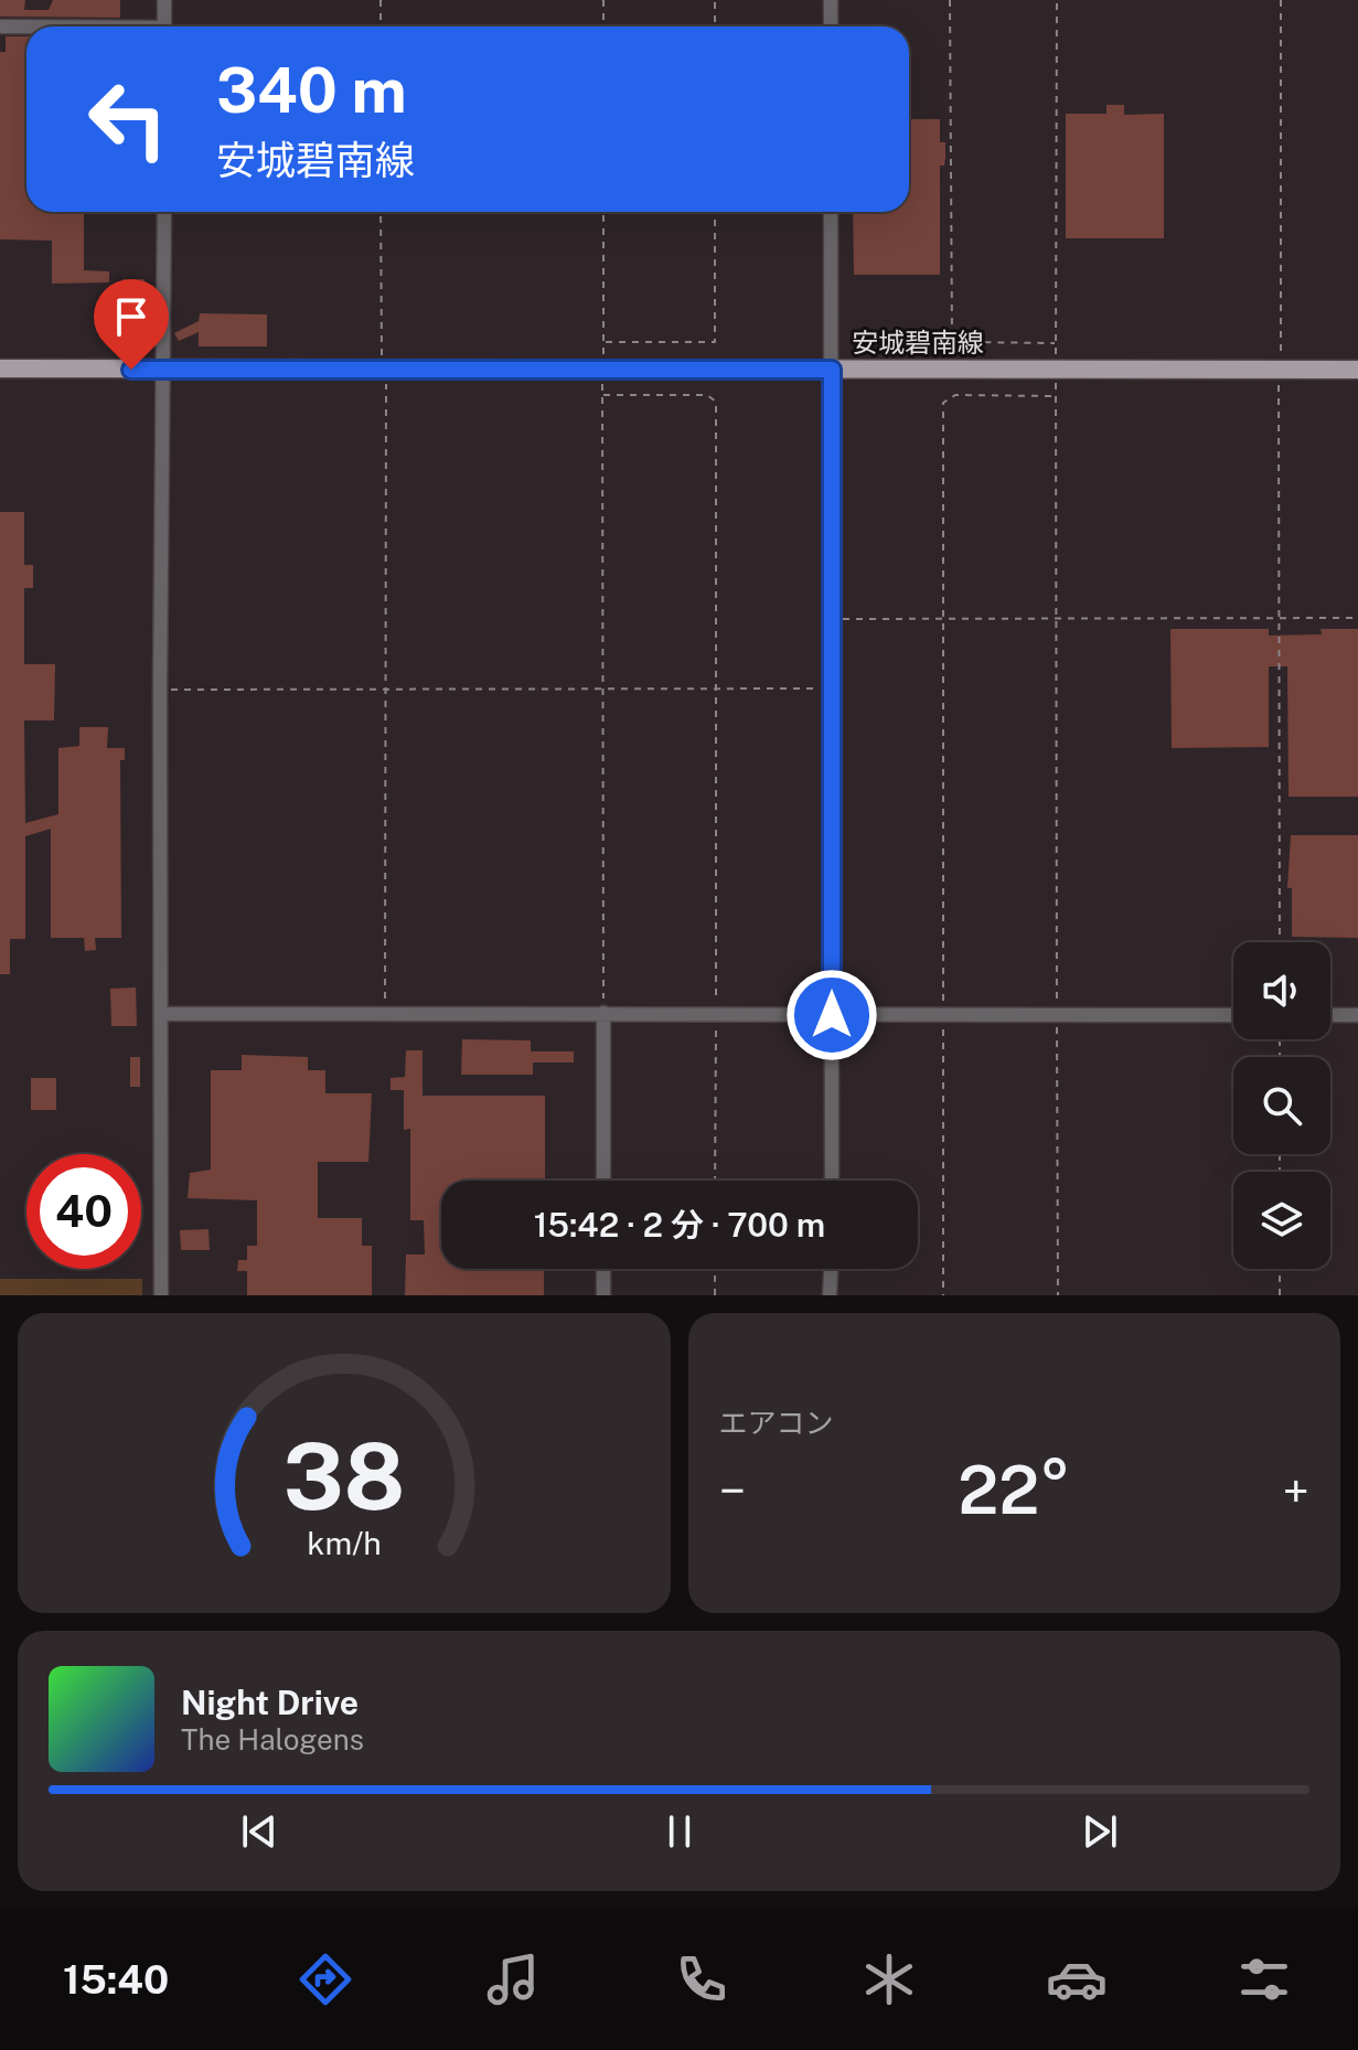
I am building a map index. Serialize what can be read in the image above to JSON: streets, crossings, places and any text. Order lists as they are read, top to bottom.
{
  "streets": {
    "main road": ["安城碧南線"]
  },
  "page": {
    "turn": ["340 m", "安城碧南線"],
    "limit": "40",
    "trip": "15:42 · 2 分 · 700 m",
    "tile": "エアコン",
    "heat": ["−", "22°", "+"],
    "song": ["Night Drive", "The Halogens"],
    "tabs": "15:40",
    "gauge": ["38", "km/h"]
  }
}
